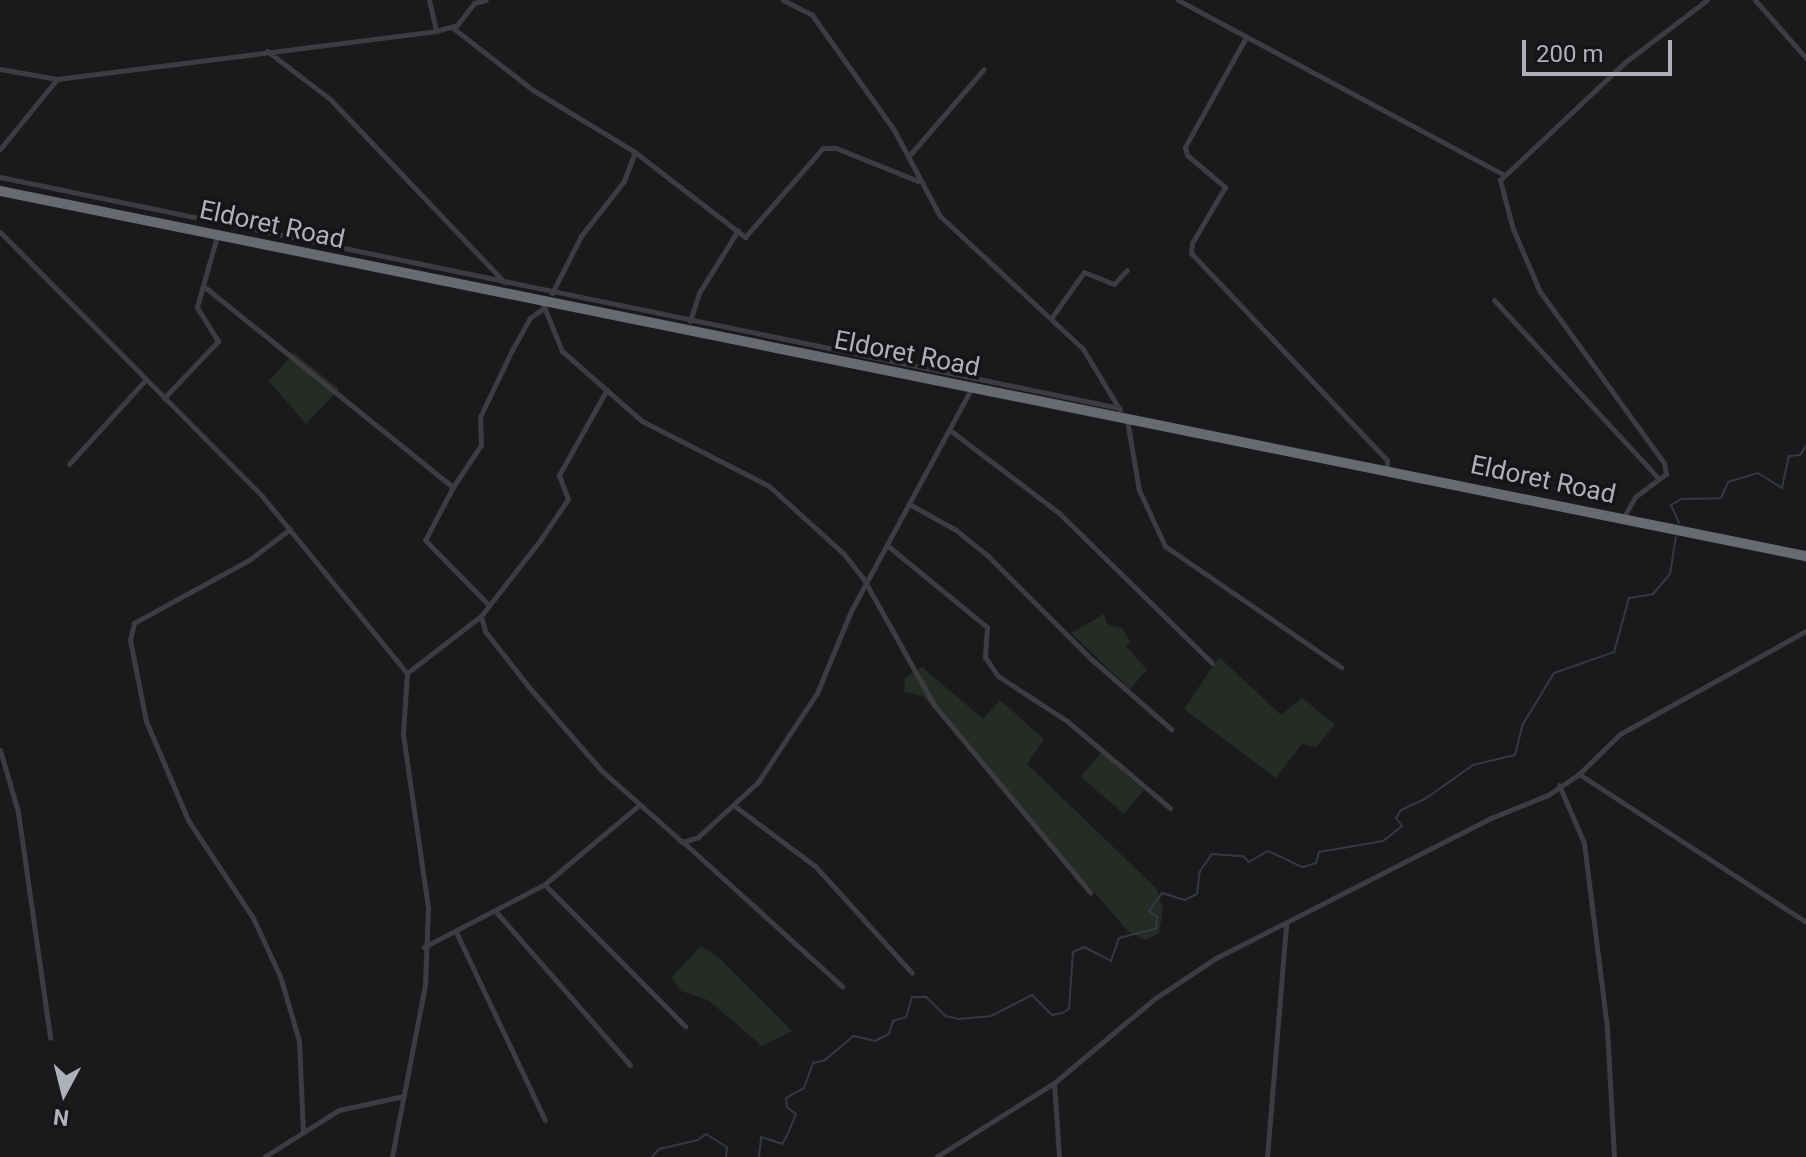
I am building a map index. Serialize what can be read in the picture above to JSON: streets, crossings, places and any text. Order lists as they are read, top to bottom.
{
  "streets": {
    "highway": ["Eldoret Road"]
  },
  "scale_bar": "200 m",
  "north": "bottom"
}
